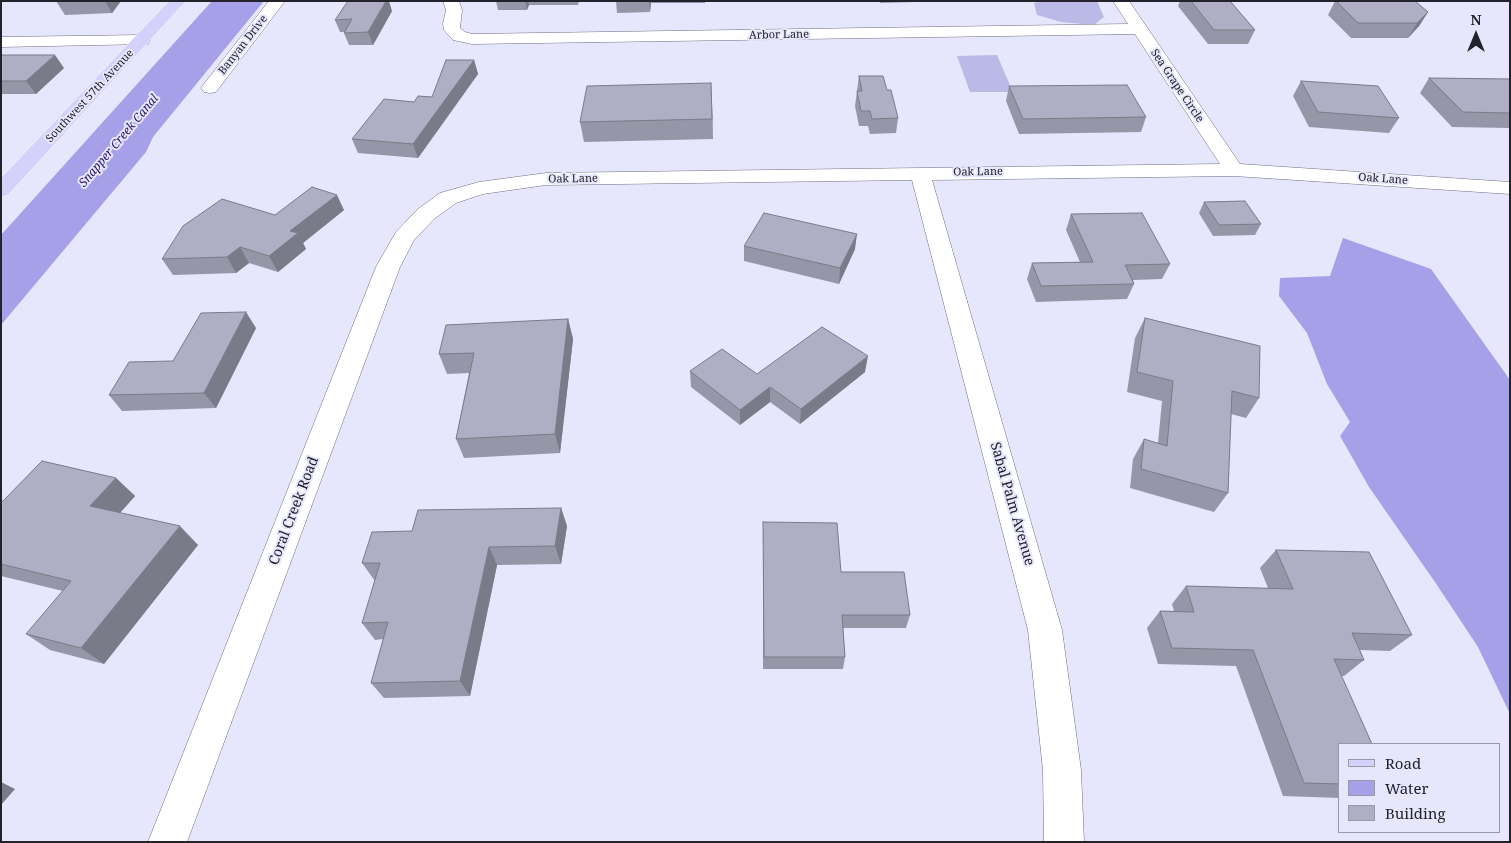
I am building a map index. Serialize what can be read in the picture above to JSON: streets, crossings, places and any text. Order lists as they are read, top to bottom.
{
  "streets": {
    "main road": ["Southwest 57th Avenue"],
    "street": [
      "Arbor Lane",
      "Banyan Drive",
      "Sea Grape Circle",
      "Oak Lane",
      "Sabal Palm Avenue",
      "Coral Creek Road"
    ]
  },
  "crossings": [
    ["Arbor Lane", "Sea Grape Circle"],
    ["Sea Grape Circle", "Oak Lane"],
    ["Oak Lane", "Sabal Palm Avenue"],
    ["Oak Lane", "Coral Creek Road"]
  ],
  "water": ["Snapper Creek Canal"],
  "legend": ["Road", "Water", "Building"],
  "north": "top"
}
